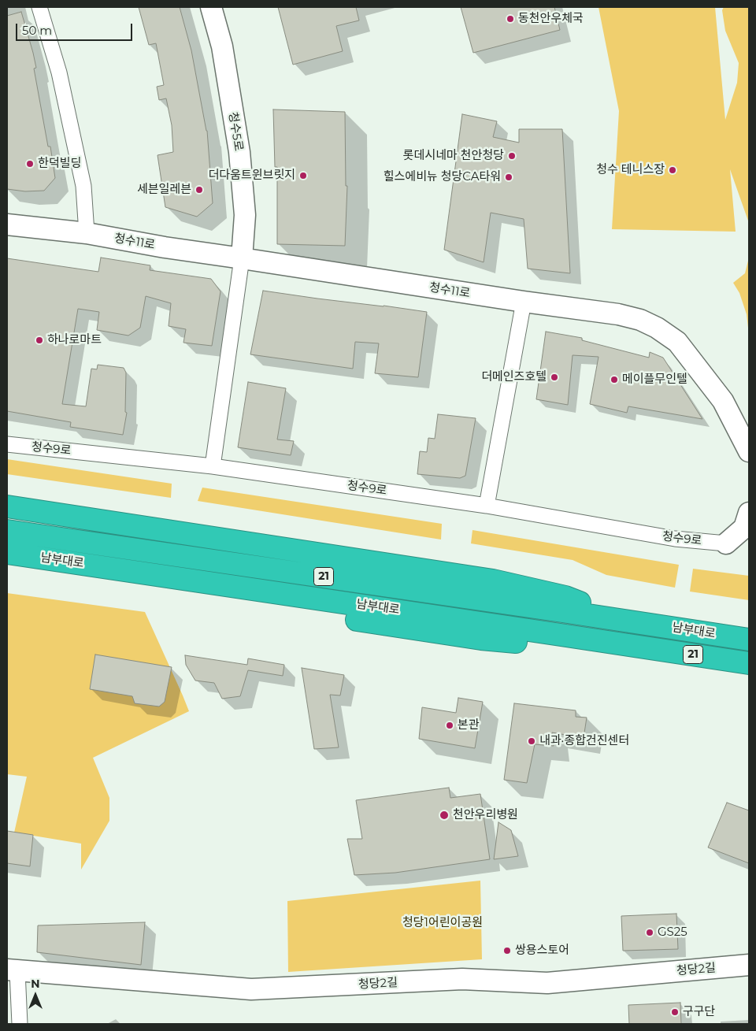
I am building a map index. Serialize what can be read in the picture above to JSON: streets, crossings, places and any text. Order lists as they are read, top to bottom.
{
  "streets": {
    "highway": ["남부대로", "21"],
    "street": [
      "청수5로",
      "청수11로",
      "청수9로",
      "청당2길"
    ]
  },
  "crossings": [
    ["청수5로", "청수11로"]
  ],
  "parks": ["청당1어린이공원"],
  "places": [
    "동천안우체국",
    "롯데시네마 천안청당",
    "한덕빌딩",
    "청수 테니스장",
    "더다움트윈브릿지",
    "힐스에비뉴 청당CA타워",
    "세븐일레븐",
    "하나로마트",
    "더메인즈호텔",
    "메이플무인텔",
    "본관",
    "내과·종합건진센터",
    "천안우리병원",
    "GS25",
    "쌍용스토어",
    "구구단"
  ],
  "scale_bar": "50 m",
  "north": "top"
}
